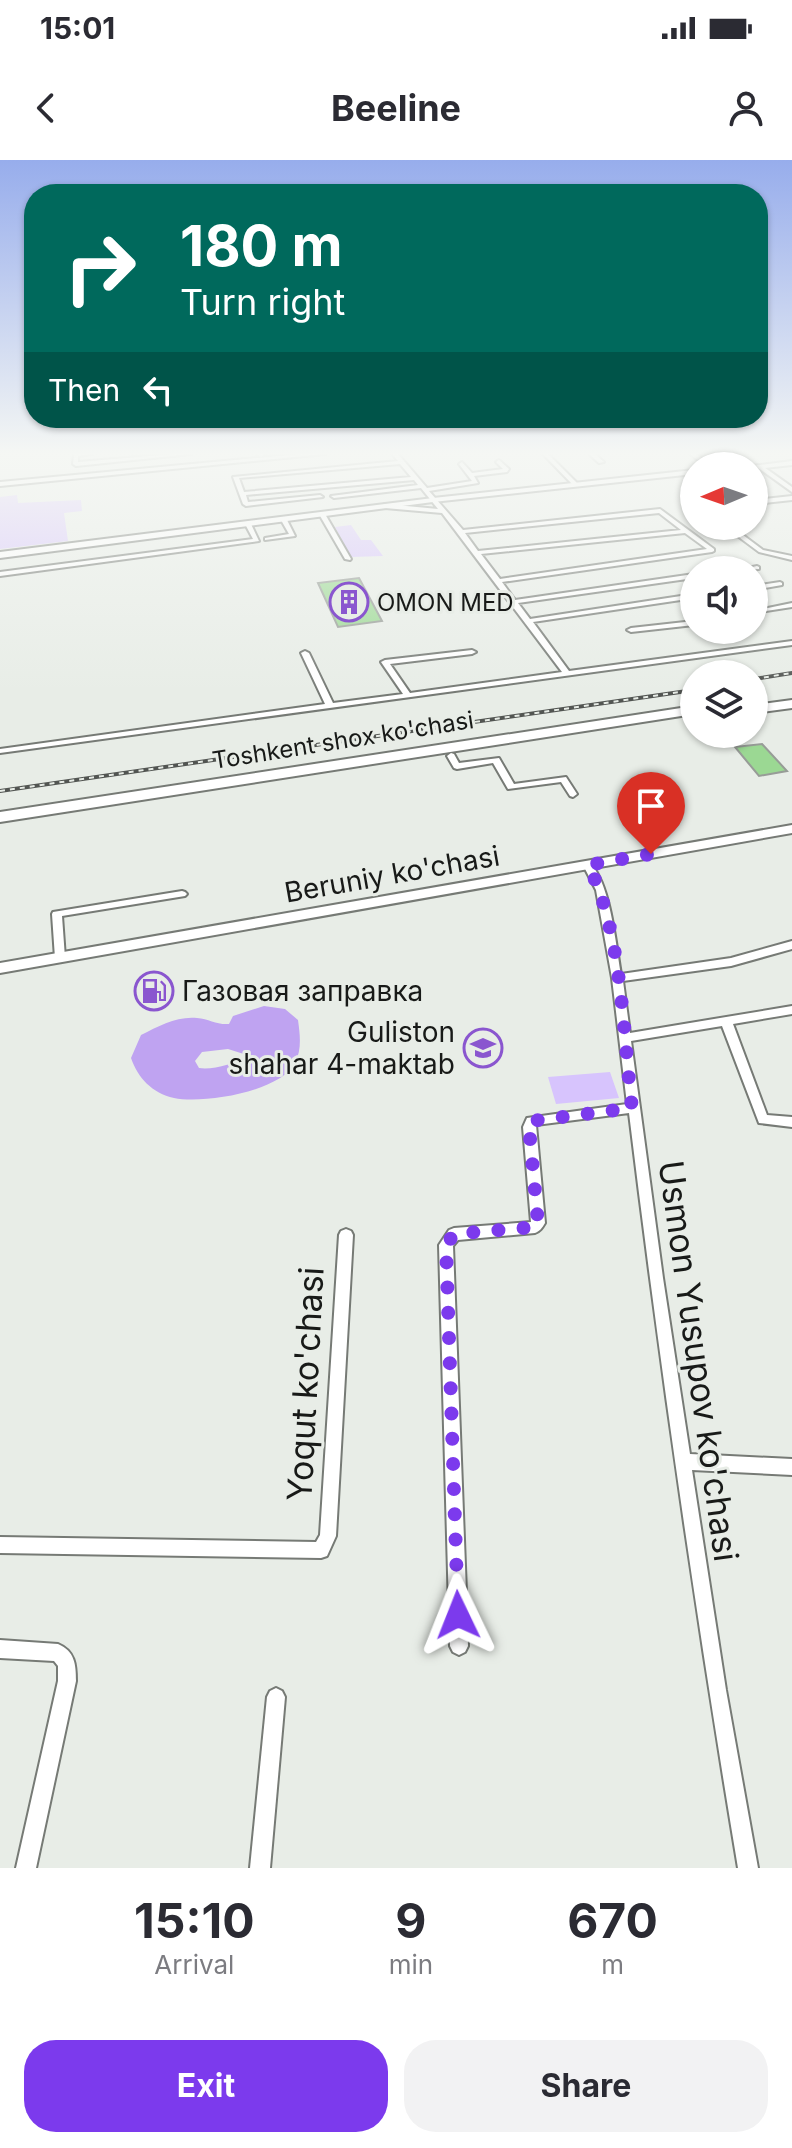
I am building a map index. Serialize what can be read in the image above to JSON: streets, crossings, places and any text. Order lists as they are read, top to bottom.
{
  "streets": {
    "highway": ["Toshkent shox ko'chasi"],
    "street": ["Beruniy ko'chasi", "Usmon Yusupov ko'chasi", "Yoqut ko'chasi"]
  },
  "crossings": [
    ["Beruniy ko'chasi", "Usmon Yusupov ko'chasi"]
  ],
  "places": {
    "building": ["OMON MED"],
    "fuel station": ["Газовая заправка"],
    "school or university": ["Guliston shahar 4-maktab"]
  },
  "north": "left",
  "page": {
    "status": "15:01",
    "header": "Beeline",
    "turn": ["180 m", "Turn right"],
    "then": "Then",
    "eta": [
      "15:10",
      "Arrival",
      "9",
      "min",
      "670",
      "m"
    ],
    "buttons": ["Exit", "Share"]
  }
}
